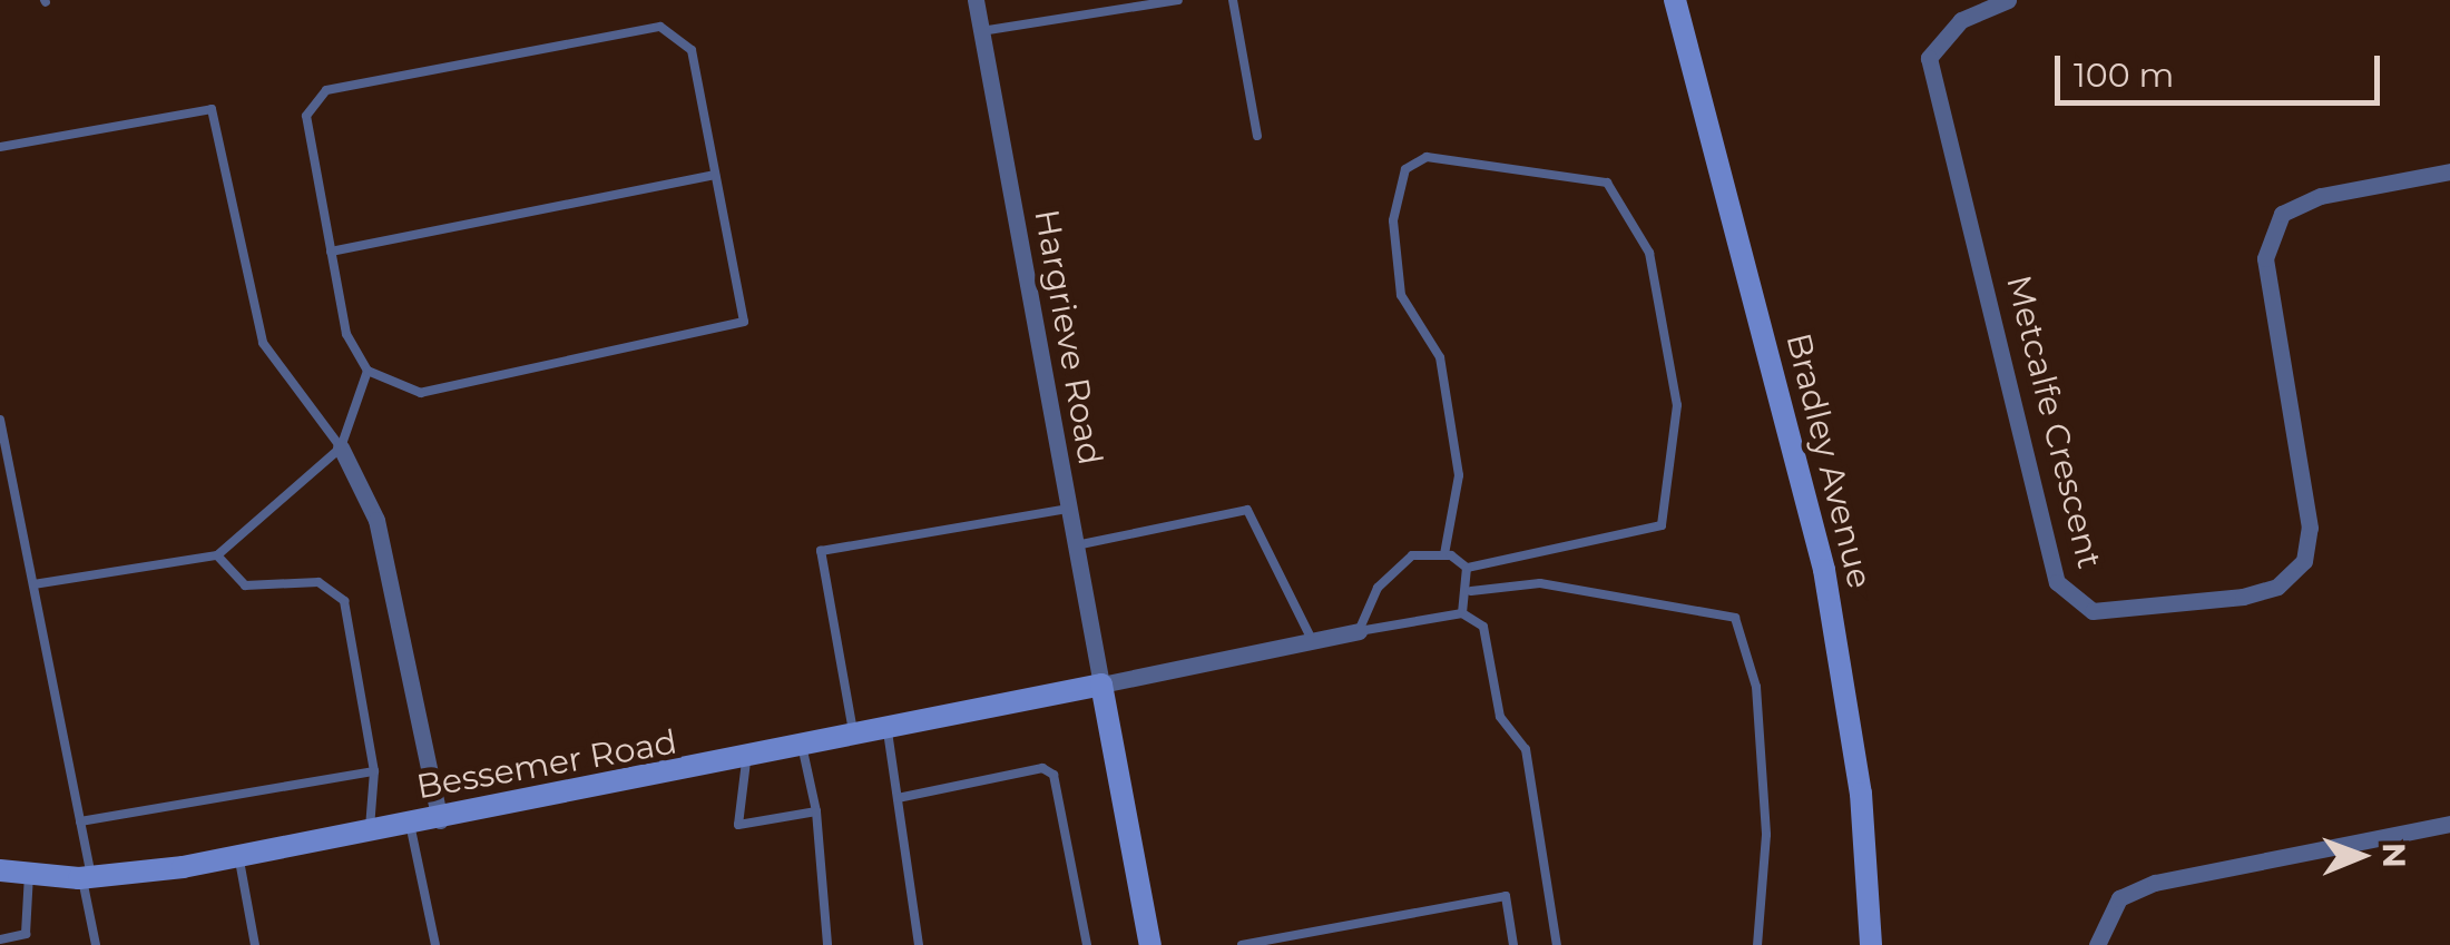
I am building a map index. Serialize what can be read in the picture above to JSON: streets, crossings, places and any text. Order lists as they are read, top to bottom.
{
  "streets": {
    "street": [
      "Hargrieve Road",
      "Metcalfe Crescent",
      "Bradley Avenue",
      "Bessemer Road"
    ]
  },
  "crossings": [
    ["Hargrieve Road", "Bessemer Road"]
  ],
  "scale_bar": "100 m",
  "north": "right"
}
